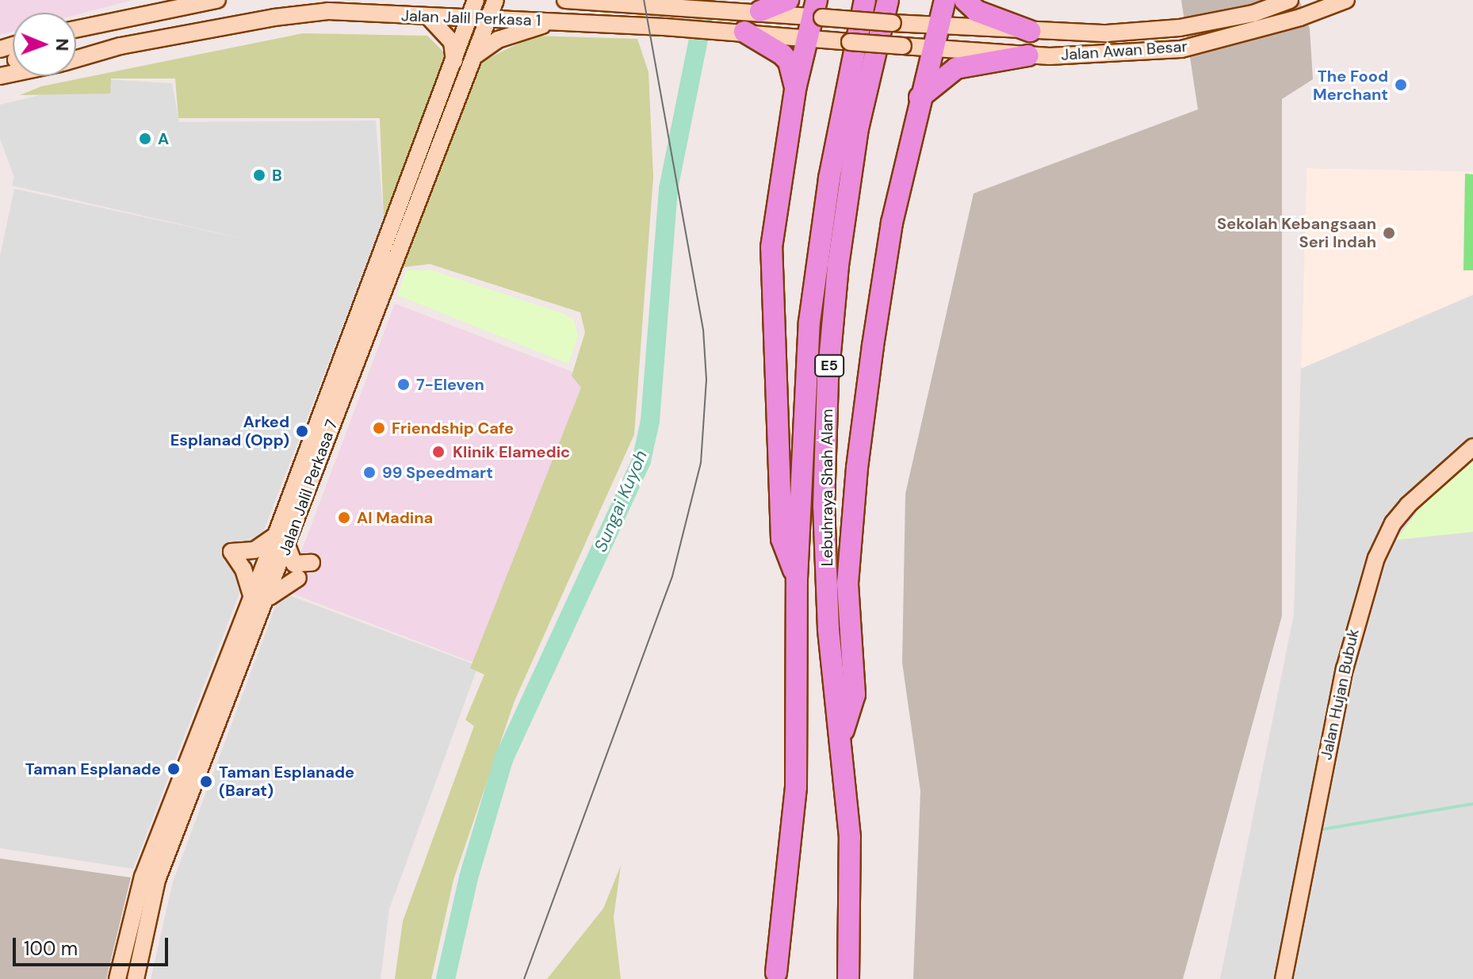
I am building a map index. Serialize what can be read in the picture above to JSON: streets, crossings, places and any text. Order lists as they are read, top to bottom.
{
  "streets": {
    "highway": ["E5", "Lebuhraya Shah Alam"],
    "street": [
      "Jalan Jalil Perkasa 1",
      "Jalan Awan Besar",
      "Jalan Jalil Perkasa 7",
      "Jalan Hujan Bubuk"
    ]
  },
  "crossings": [
    ["Jalan Jalil Perkasa 1", "Jalan Awan Besar"],
    ["Jalan Jalil Perkasa 1", "Jalan Jalil Perkasa 7"]
  ],
  "water": ["Sungai Kuyoh"],
  "places": [
    "The Food Merchant",
    "A",
    "B",
    "Sekolah Kebangsaan Seri Indah",
    "7-Eleven",
    "Friendship Cafe",
    "Arked Esplanad (Opp)",
    "Klinik Elamedic",
    "99 Speedmart",
    "Al Madina",
    "Taman Esplanade",
    "Taman Esplanade (Barat)"
  ],
  "scale_bar": "100 m",
  "north": "right"
}
